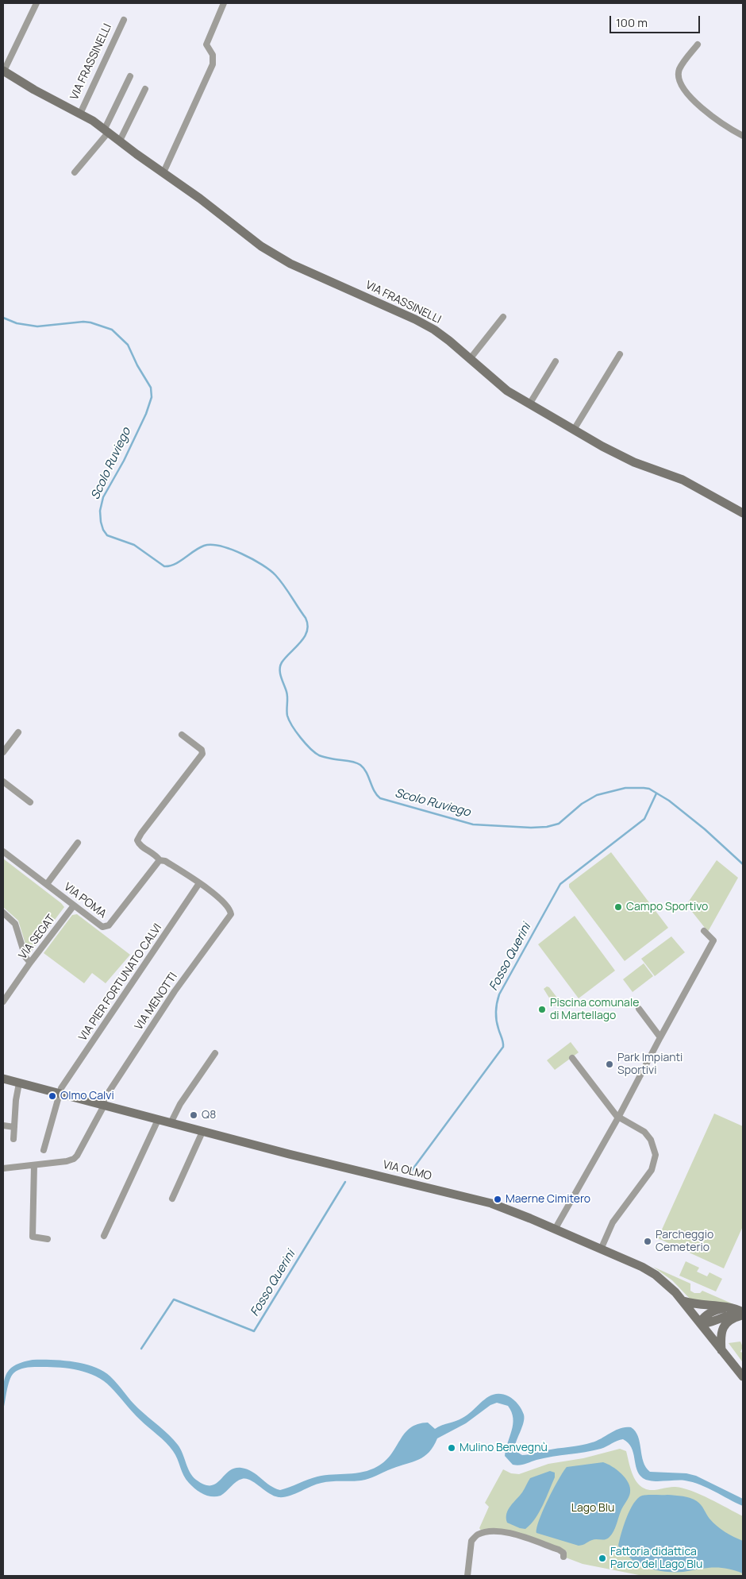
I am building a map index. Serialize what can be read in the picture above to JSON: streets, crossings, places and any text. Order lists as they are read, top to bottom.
{
  "streets": {
    "street": [
      "VIA FRASSINELLI",
      "VIA POMA",
      "VIA SEGAT",
      "VIA PIER FORTUNATO CALVI",
      "VIA MENOTTI",
      "VIA OLMO"
    ]
  },
  "crossings": [
    ["VIA POMA", "VIA SEGAT"],
    ["VIA PIER FORTUNATO CALVI", "VIA MENOTTI"],
    ["VIA PIER FORTUNATO CALVI", "VIA OLMO"],
    ["VIA MENOTTI", "VIA OLMO"]
  ],
  "water": ["Scolo Ruviego", "Fosso Querini"],
  "parks": ["Lago Blu"],
  "places": [
    "Campo Sportivo",
    "Piscina comunale di Martellago",
    "Park Impianti Sportivi",
    "Olmo Calvi",
    "Q8",
    "Maerne Cimitero",
    "Parcheggio Cemeterio",
    "Mulino Benvegnù",
    "Fattoria didattica Parco del Lago Blu"
  ],
  "scale_bar": "100 m"
}
